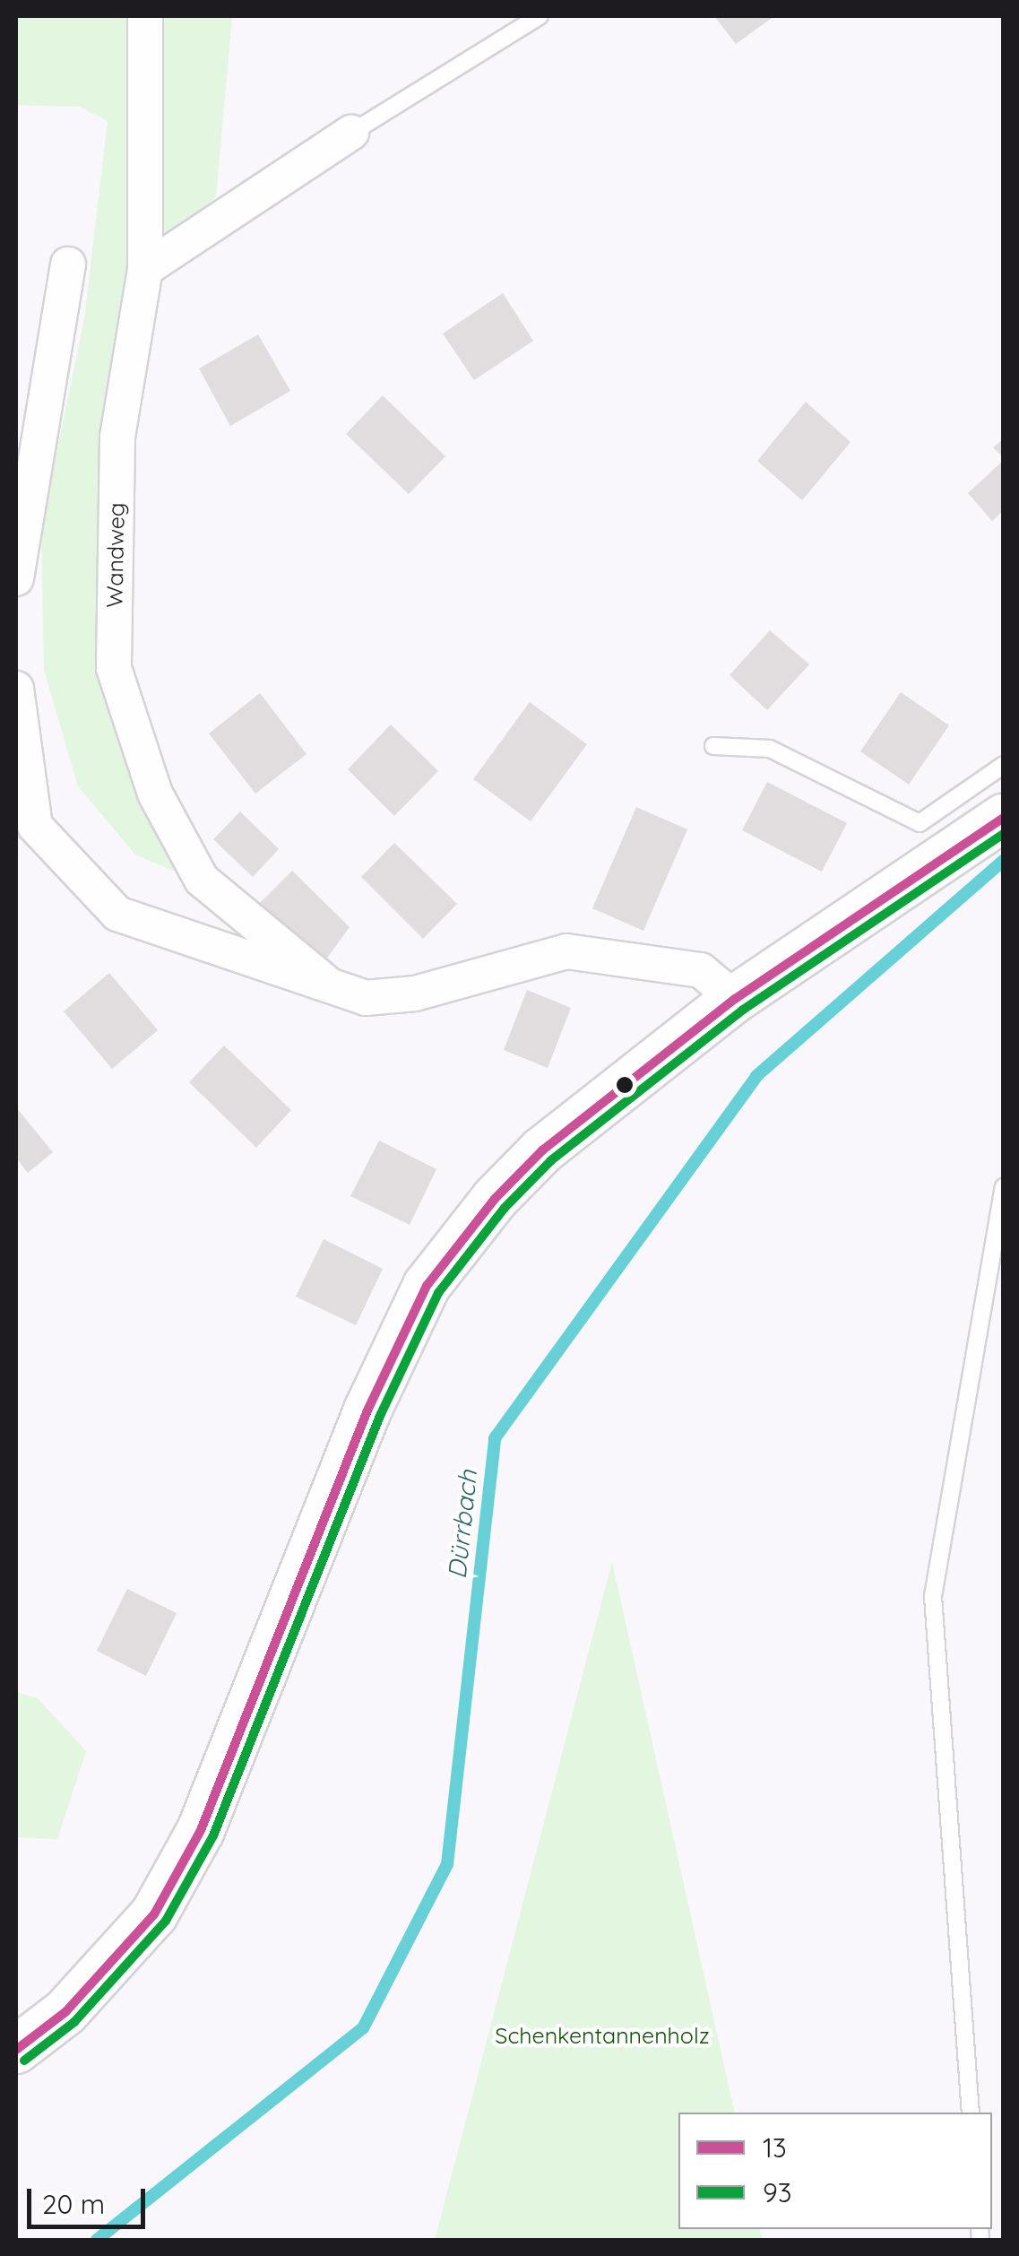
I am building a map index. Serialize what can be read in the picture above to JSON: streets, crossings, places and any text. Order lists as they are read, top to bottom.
{
  "streets": {
    "street": ["Wandweg"]
  },
  "water": ["Dürrbach"],
  "parks": ["Schenkentannenholz"],
  "lines": ["transit line 13", "transit line 93"],
  "legend": ["13", "93"],
  "scale_bar": "20 m"
}
